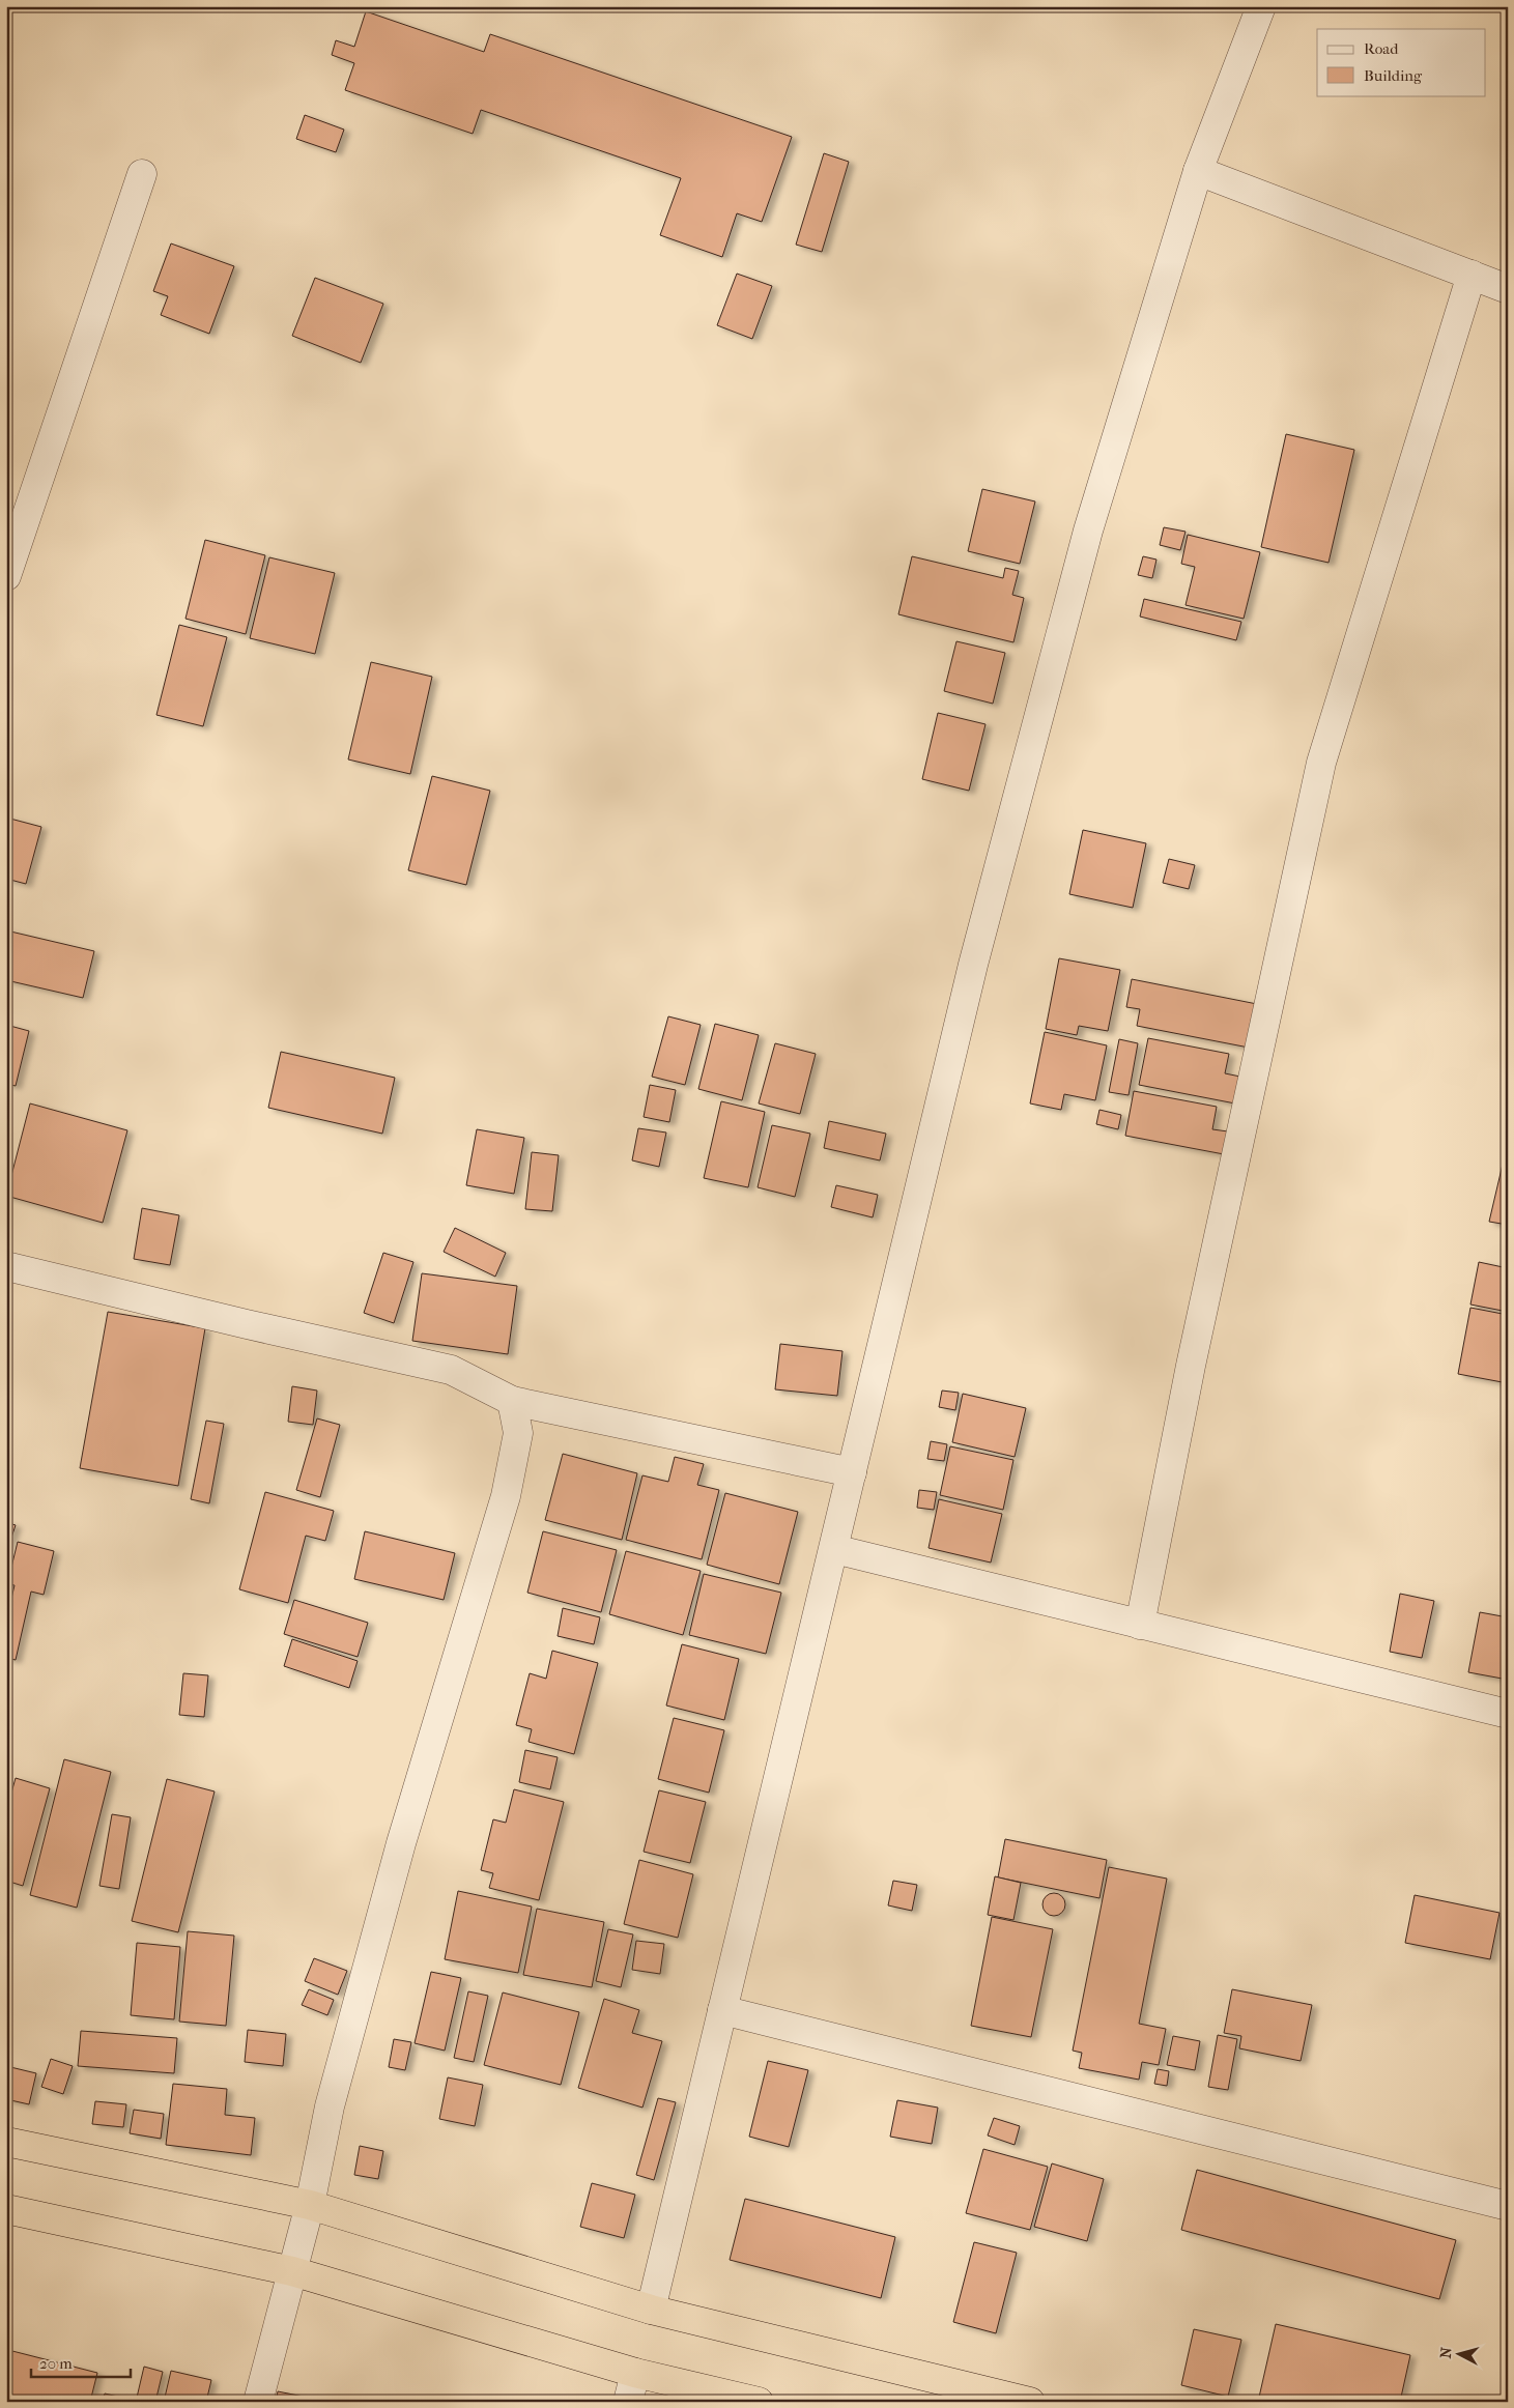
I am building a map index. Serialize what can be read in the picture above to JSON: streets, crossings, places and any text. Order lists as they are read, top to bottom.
{
  "legend": ["Road", "Building"],
  "scale_bar": "20 m",
  "north": "left"
}
